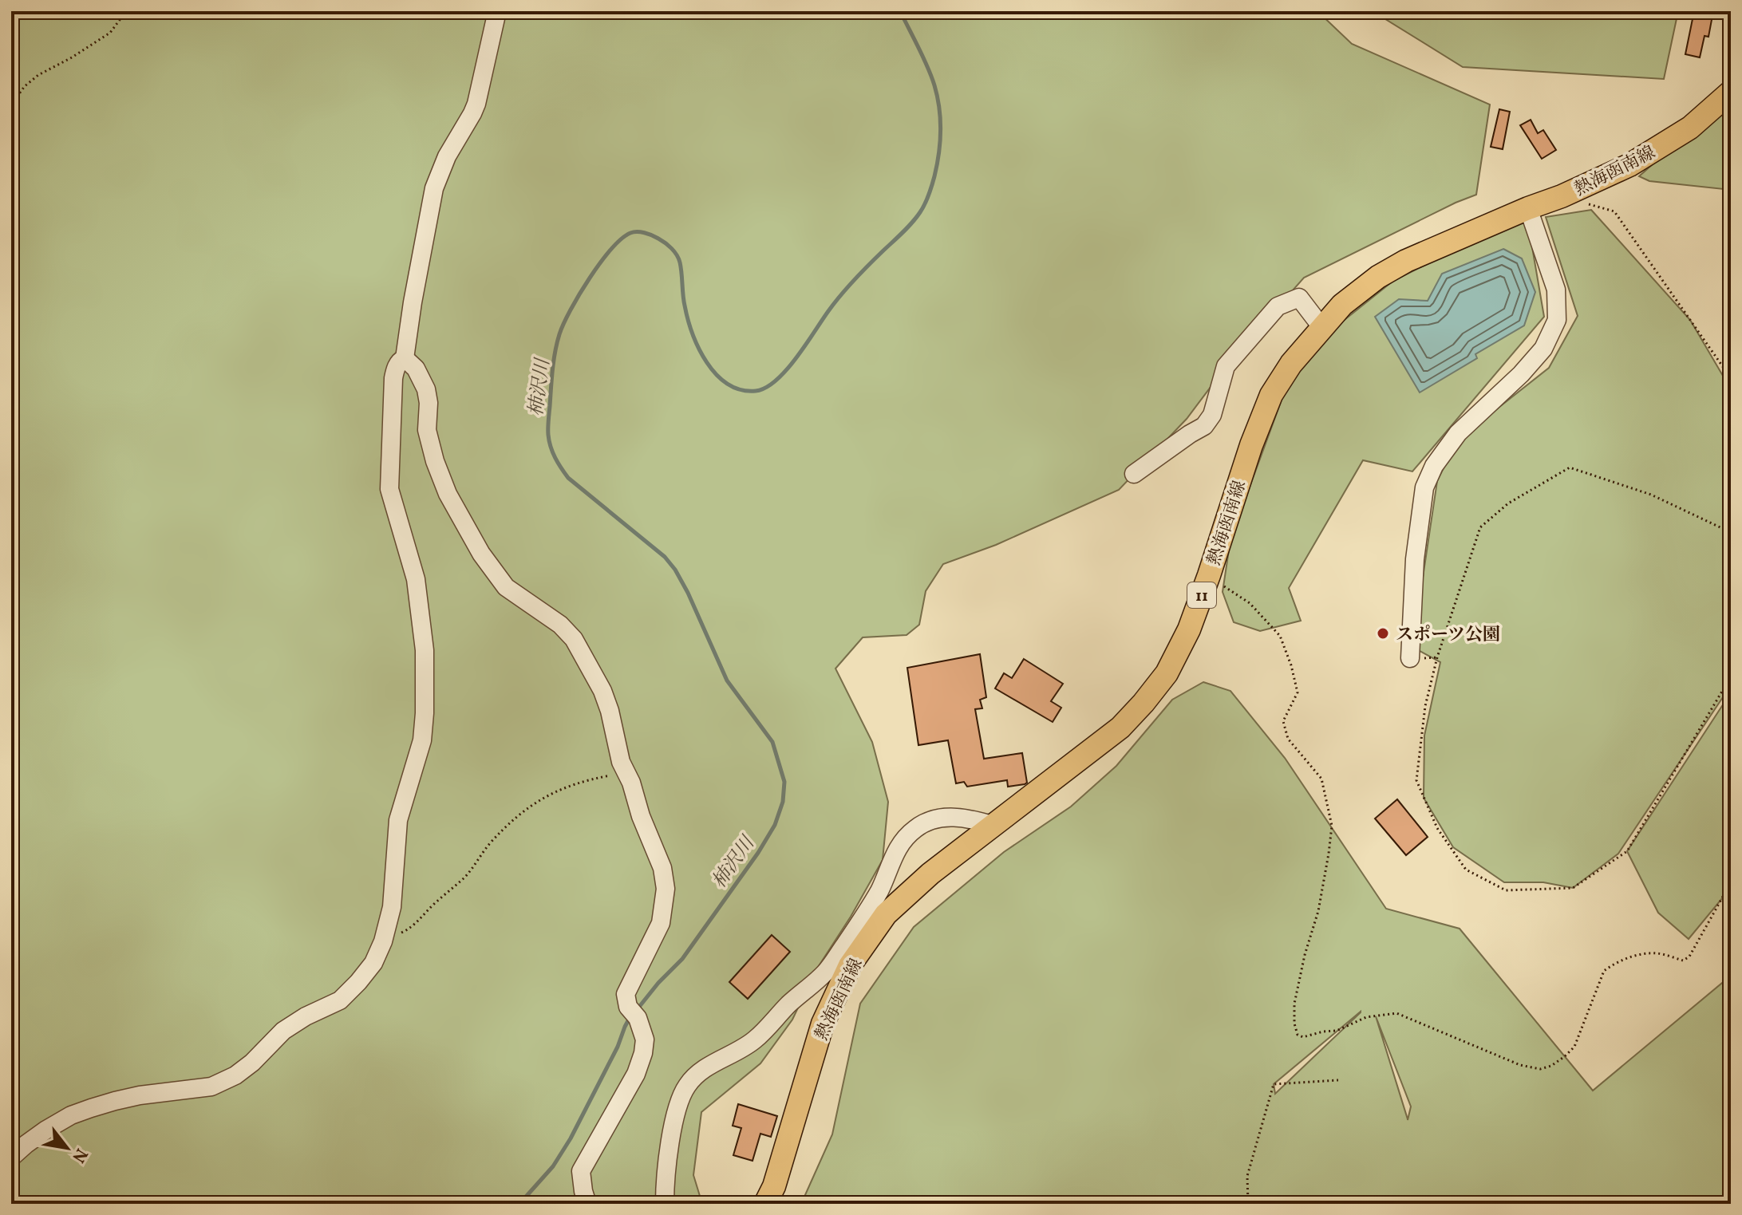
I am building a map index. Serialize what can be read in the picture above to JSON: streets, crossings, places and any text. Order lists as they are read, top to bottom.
{
  "streets": {
    "main road": ["熱海函南線", "11"]
  },
  "water": ["柿沢川"],
  "places": ["スポーツ公園"],
  "north": "bottom right"
}
